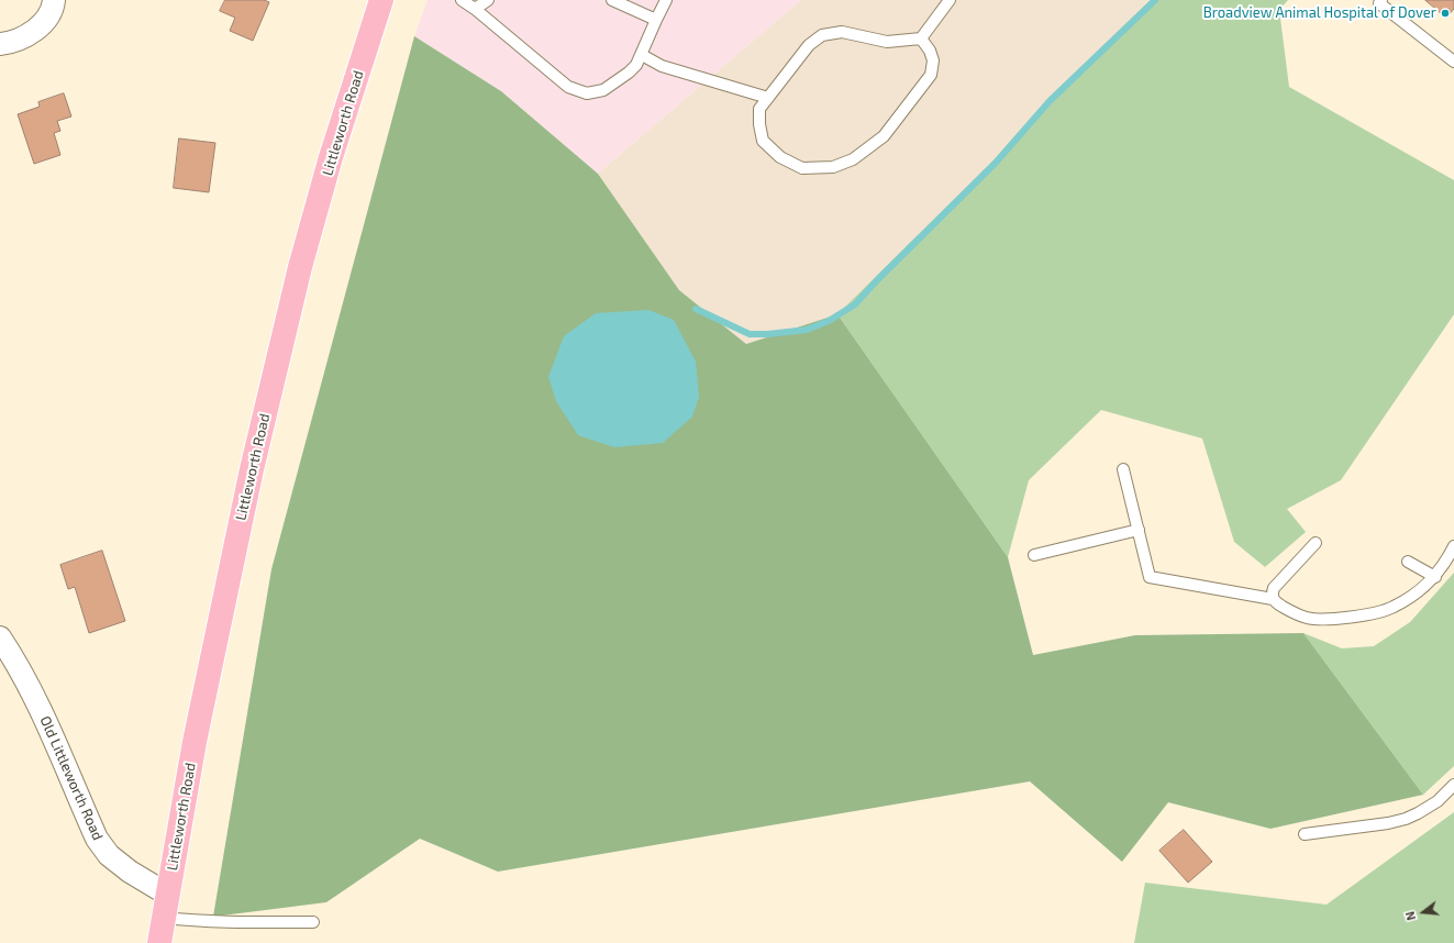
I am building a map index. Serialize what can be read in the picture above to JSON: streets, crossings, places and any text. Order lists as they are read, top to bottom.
{
  "streets": {
    "main road": ["Littleworth Road"],
    "street": ["Old Littleworth Road"]
  },
  "crossings": [
    ["Littleworth Road", "Old Littleworth Road"]
  ],
  "places": ["Broadview Animal Hospital of Dover"],
  "north": "left"
}
